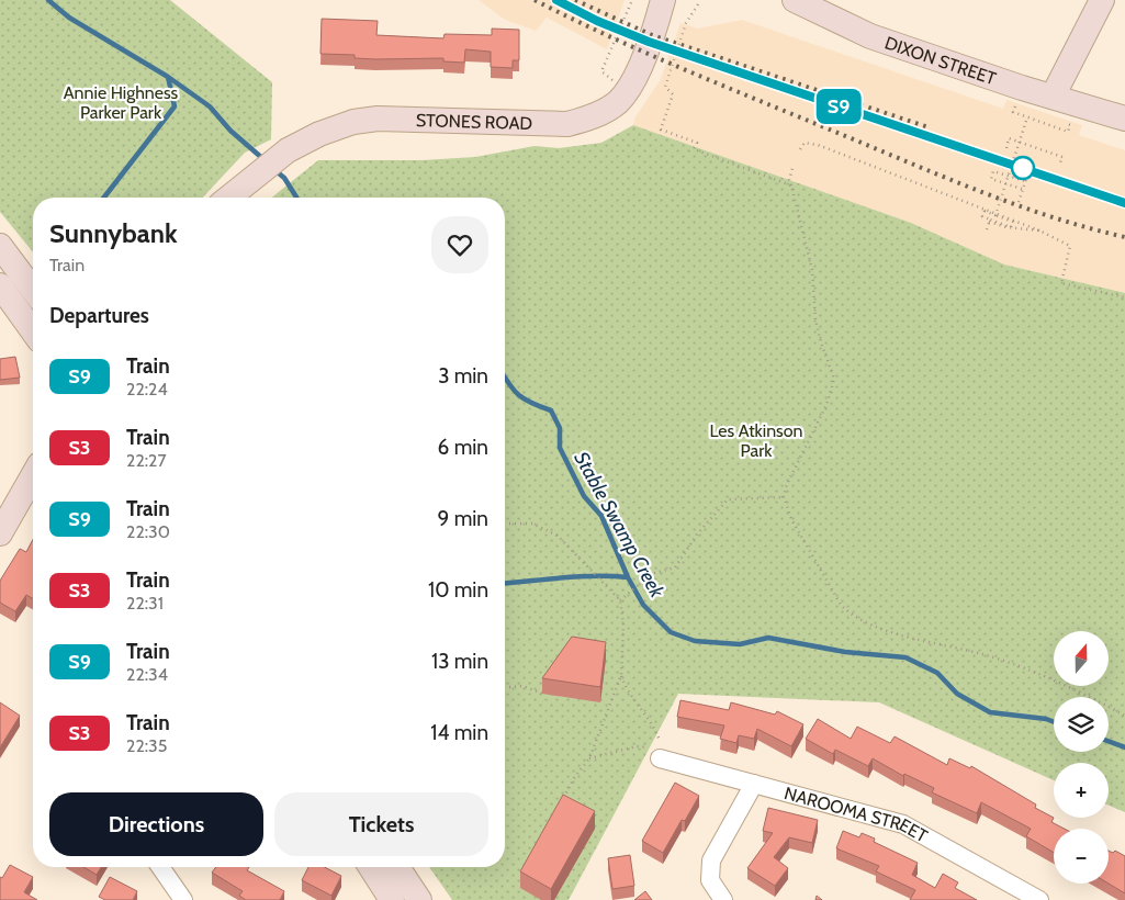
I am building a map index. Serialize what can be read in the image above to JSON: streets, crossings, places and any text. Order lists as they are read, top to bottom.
{
  "streets": {
    "street": ["DIXON STREET", "STONES ROAD", "NAROOMA STREET"]
  },
  "water": ["Stable Swamp Creek"],
  "parks": ["Annie Highness Parker Park", "Les Atkinson Park"],
  "north": "top",
  "page": {
    "on_map": "S9",
    "heading": [
      ["Sunnybank", "Train"],
      "Departures"
    ],
    "list": [
      {
        "mark": "S9",
        "name": "Train",
        "note": "22:24",
        "value": "3 min"
      },
      {
        "mark": "S3",
        "name": "Train",
        "note": "22:27",
        "value": "6 min"
      },
      {
        "mark": "S9",
        "name": "Train",
        "note": "22:30",
        "value": "9 min"
      },
      {
        "mark": "S3",
        "name": "Train",
        "note": "22:31",
        "value": "10 min"
      },
      {
        "mark": "S9",
        "name": "Train",
        "note": "22:34",
        "value": "13 min"
      },
      {
        "mark": "S3",
        "name": "Train",
        "note": "22:35",
        "value": "14 min"
      }
    ],
    "map_buttons": ["+", "−"],
    "buttons": ["Directions", "Tickets"]
  }
}
